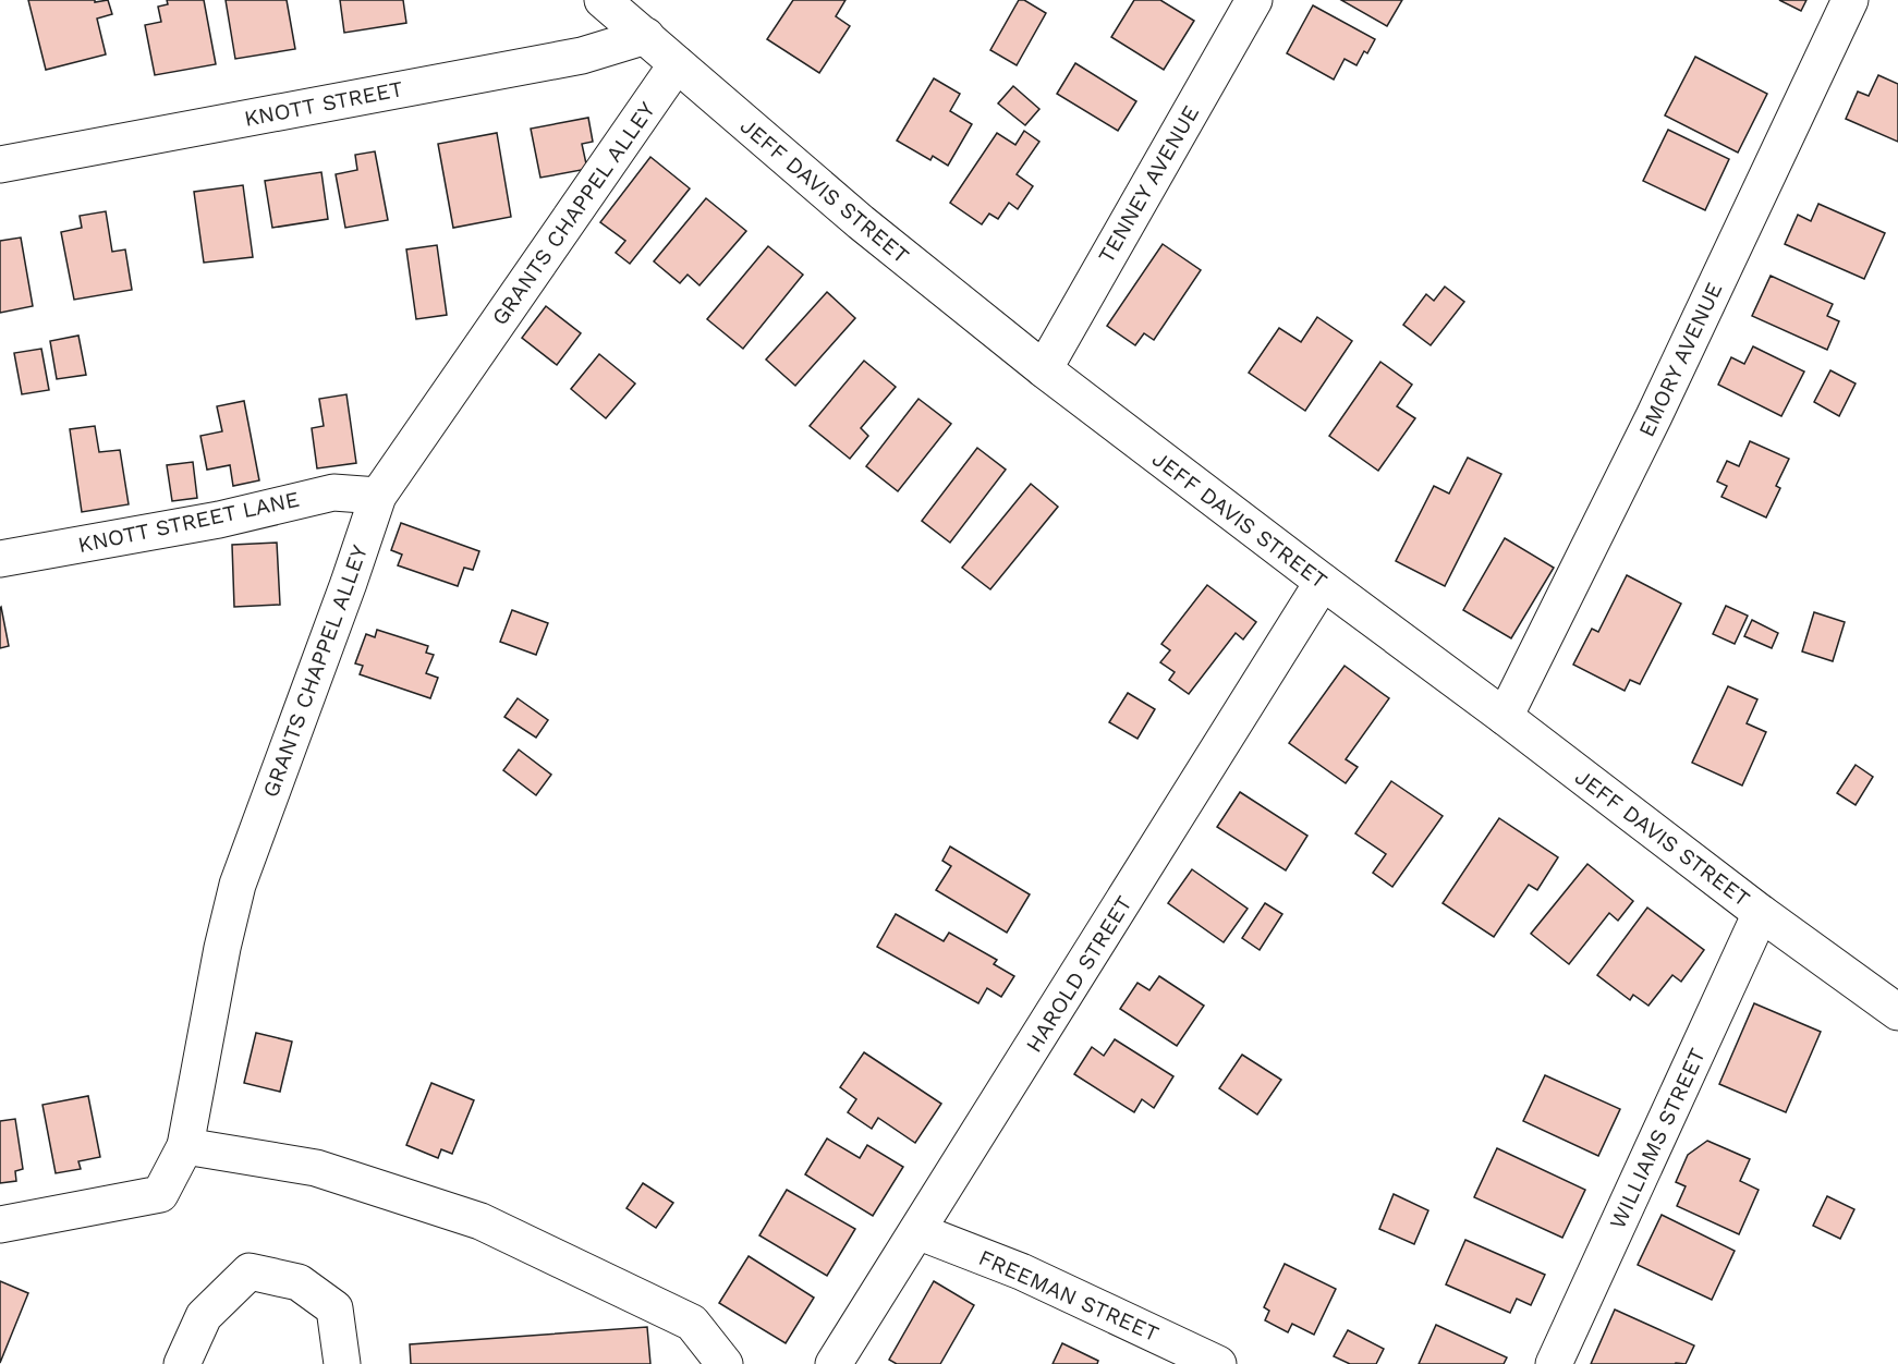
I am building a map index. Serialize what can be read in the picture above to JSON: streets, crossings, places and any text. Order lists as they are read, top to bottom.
{
  "streets": {
    "street": [
      "KNOTT STREET",
      "TENNEY AVENUE",
      "JEFF DAVIS STREET",
      "GRANTS CHAPPEL ALLEY",
      "EMORY AVENUE",
      "KNOTT STREET LANE",
      "HAROLD STREET",
      "WILLIAMS STREET",
      "FREEMAN STREET"
    ]
  },
  "crossings": [
    ["KNOTT STREET", "JEFF DAVIS STREET"],
    ["TENNEY AVENUE", "JEFF DAVIS STREET"],
    ["JEFF DAVIS STREET", "GRANTS CHAPPEL ALLEY"],
    ["JEFF DAVIS STREET", "EMORY AVENUE"],
    ["JEFF DAVIS STREET", "HAROLD STREET"],
    ["JEFF DAVIS STREET", "WILLIAMS STREET"],
    ["GRANTS CHAPPEL ALLEY", "KNOTT STREET LANE"],
    ["HAROLD STREET", "FREEMAN STREET"]
  ]
}
